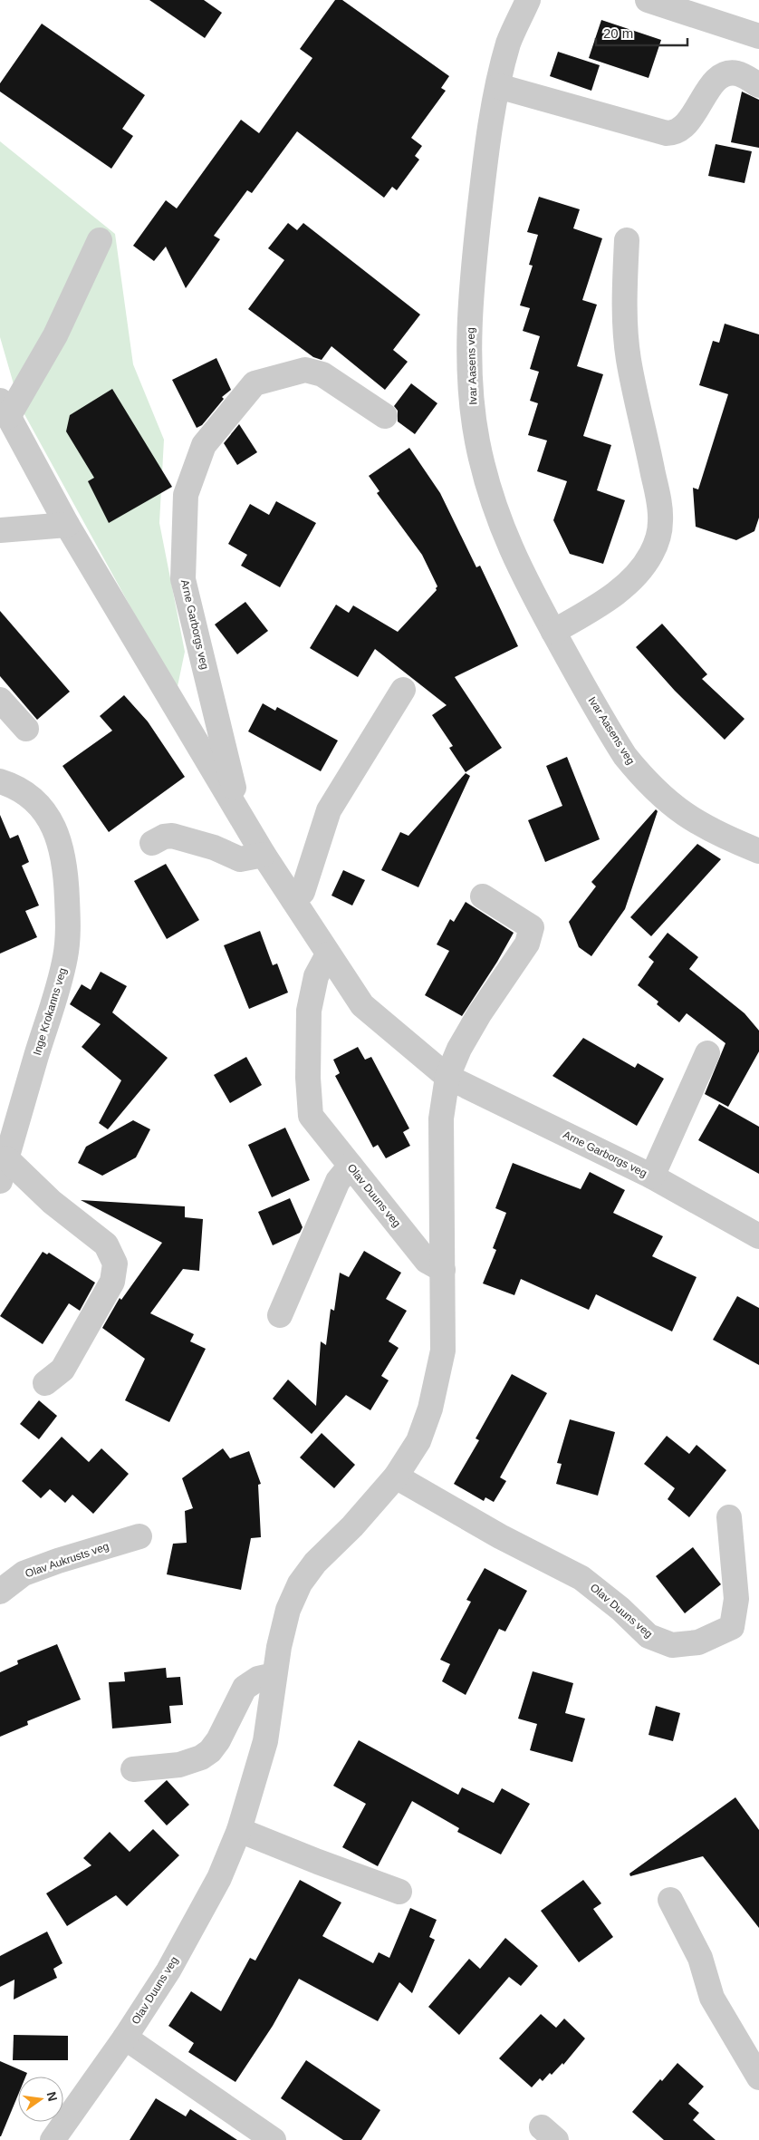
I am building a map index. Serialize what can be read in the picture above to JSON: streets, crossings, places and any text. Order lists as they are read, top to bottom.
{
  "streets": {
    "street": [
      "Ivar Aasens veg",
      "Arne Garborgs veg",
      "Inge Krokanns veg",
      "Olav Duuns veg",
      "Olav Aukrusts veg"
    ]
  },
  "crossings": [
    ["Arne Garborgs veg", "Olav Duuns veg"]
  ],
  "scale_bar": "20 m",
  "north": "right"
}
